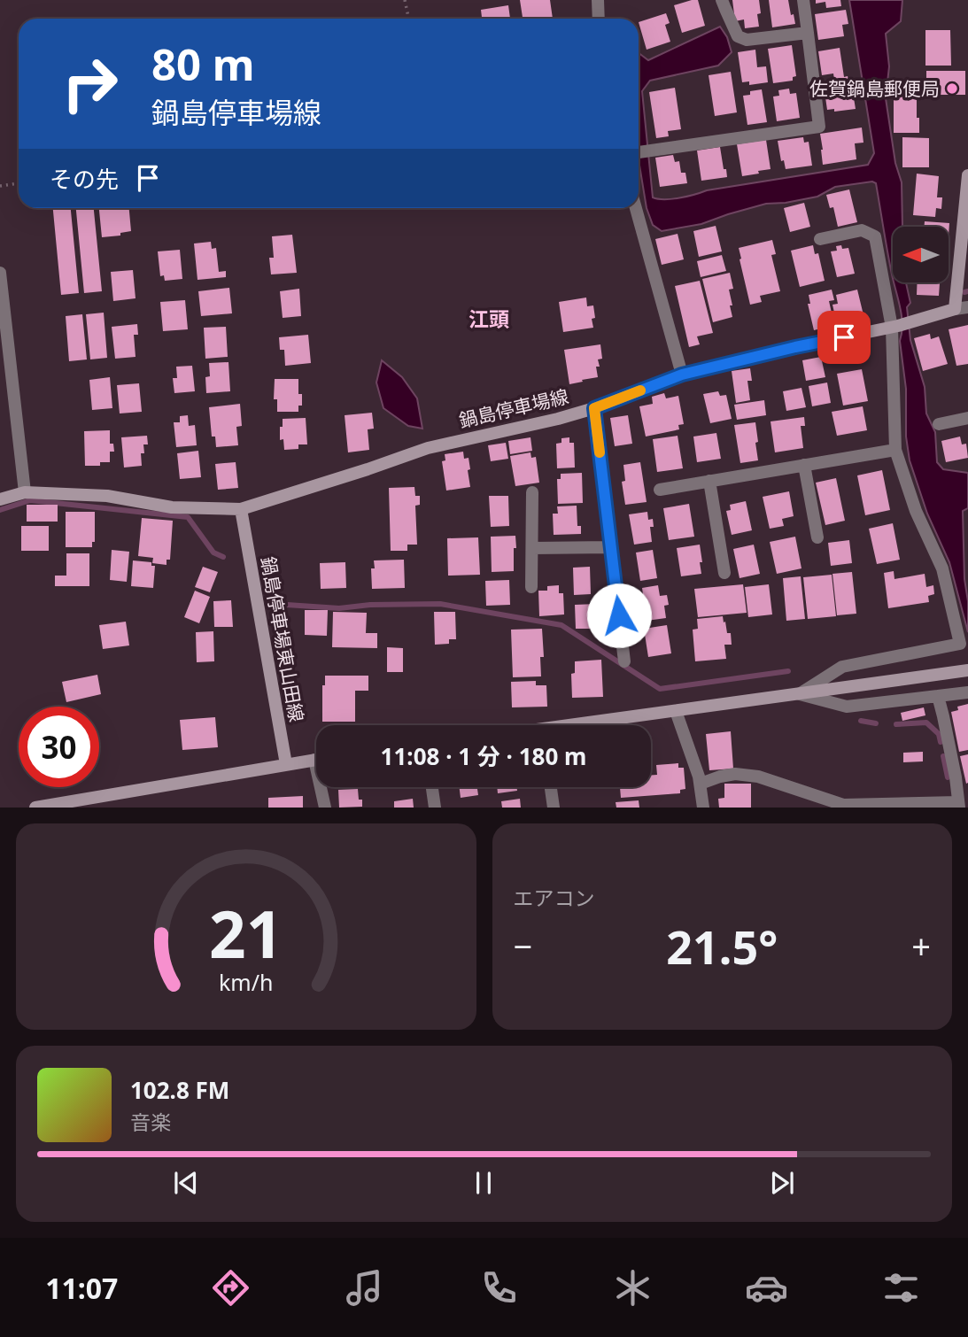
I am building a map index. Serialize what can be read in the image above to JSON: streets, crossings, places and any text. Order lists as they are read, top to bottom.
{
  "streets": {
    "main road": ["鍋島停車場線", "鍋島停車場東山田線"]
  },
  "crossings": [
    ["鍋島停車場線", "鍋島停車場東山田線"]
  ],
  "districts": ["江頭"],
  "places": ["佐賀鍋島郵便局"],
  "north": "left",
  "page": {
    "turn": ["80 m", "鍋島停車場線"],
    "then": "その先",
    "limit": "30",
    "trip": "11:08 · 1 分 · 180 m",
    "tile": "エアコン",
    "heat": ["−", "21.5°", "+"],
    "song": ["102.8 FM", "音楽"],
    "tabs": "11:07",
    "gauge": ["21", "km/h"]
  }
}
